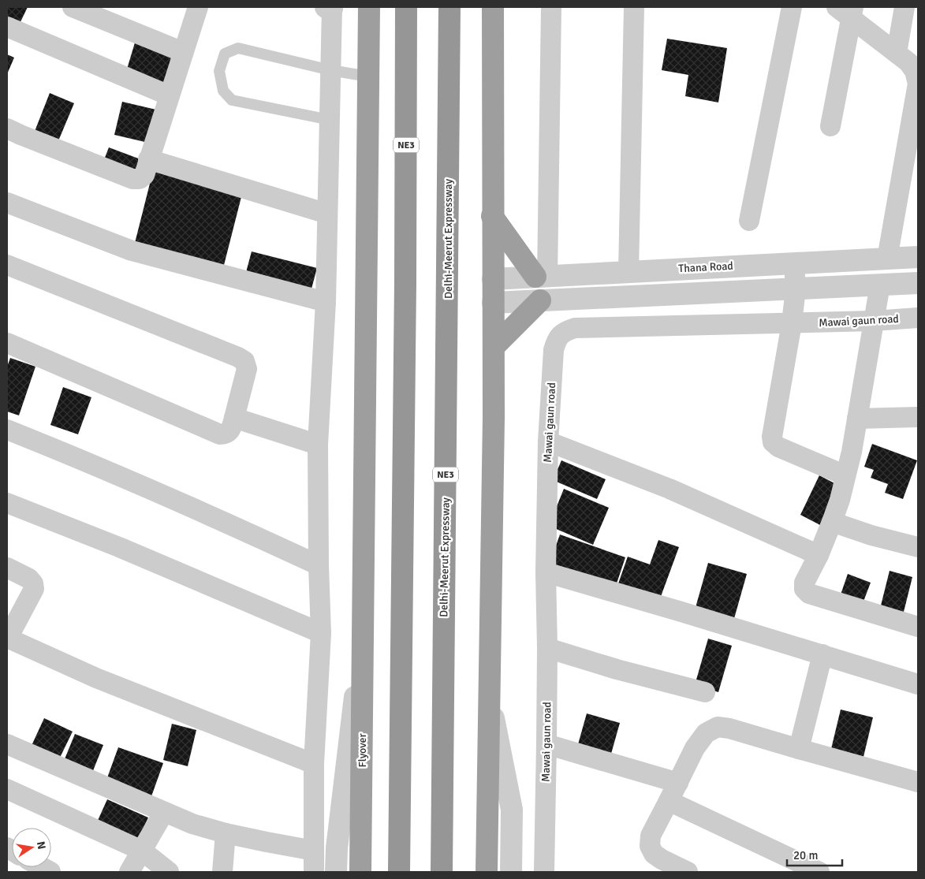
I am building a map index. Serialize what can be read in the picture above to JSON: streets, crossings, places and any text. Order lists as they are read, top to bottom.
{
  "streets": {
    "highway": ["NE3", "Delhi-Meerut Expressway", "Flyover"],
    "street": ["Thana Road", "Mawai gaun road"]
  },
  "scale_bar": "20 m",
  "north": "right"
}
